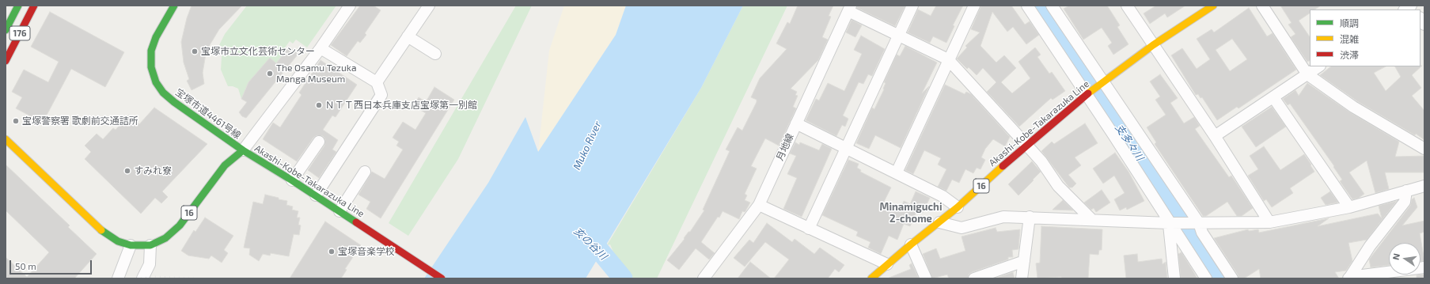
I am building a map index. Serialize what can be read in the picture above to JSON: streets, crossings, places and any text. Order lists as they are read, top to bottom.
{
  "streets": {
    "main road": [
      "176",
      "宝塚市道4461号線",
      "Akashi-Kobe-Takarazuka Line",
      "16"
    ],
    "street": ["月地線"]
  },
  "crossings": [
    ["宝塚市道4461号線", "Akashi-Kobe-Takarazuka Line"]
  ],
  "districts": ["Minamiguchi 2-chome"],
  "water": ["支多々川", "Muko River", "亥の谷川"],
  "places": [
    "宝塚市立文化芸術センター",
    "The Osamu Tezuka Manga Museum",
    "ＮＴＴ西日本兵庫支店宝塚第一別館",
    "宝塚警察署 歌劇前交通詰所",
    "すみれ寮",
    "宝塚音楽学校"
  ],
  "legend": ["順調", "混雑", "渋滞"],
  "scale_bar": "50 m",
  "north": "left"
}
